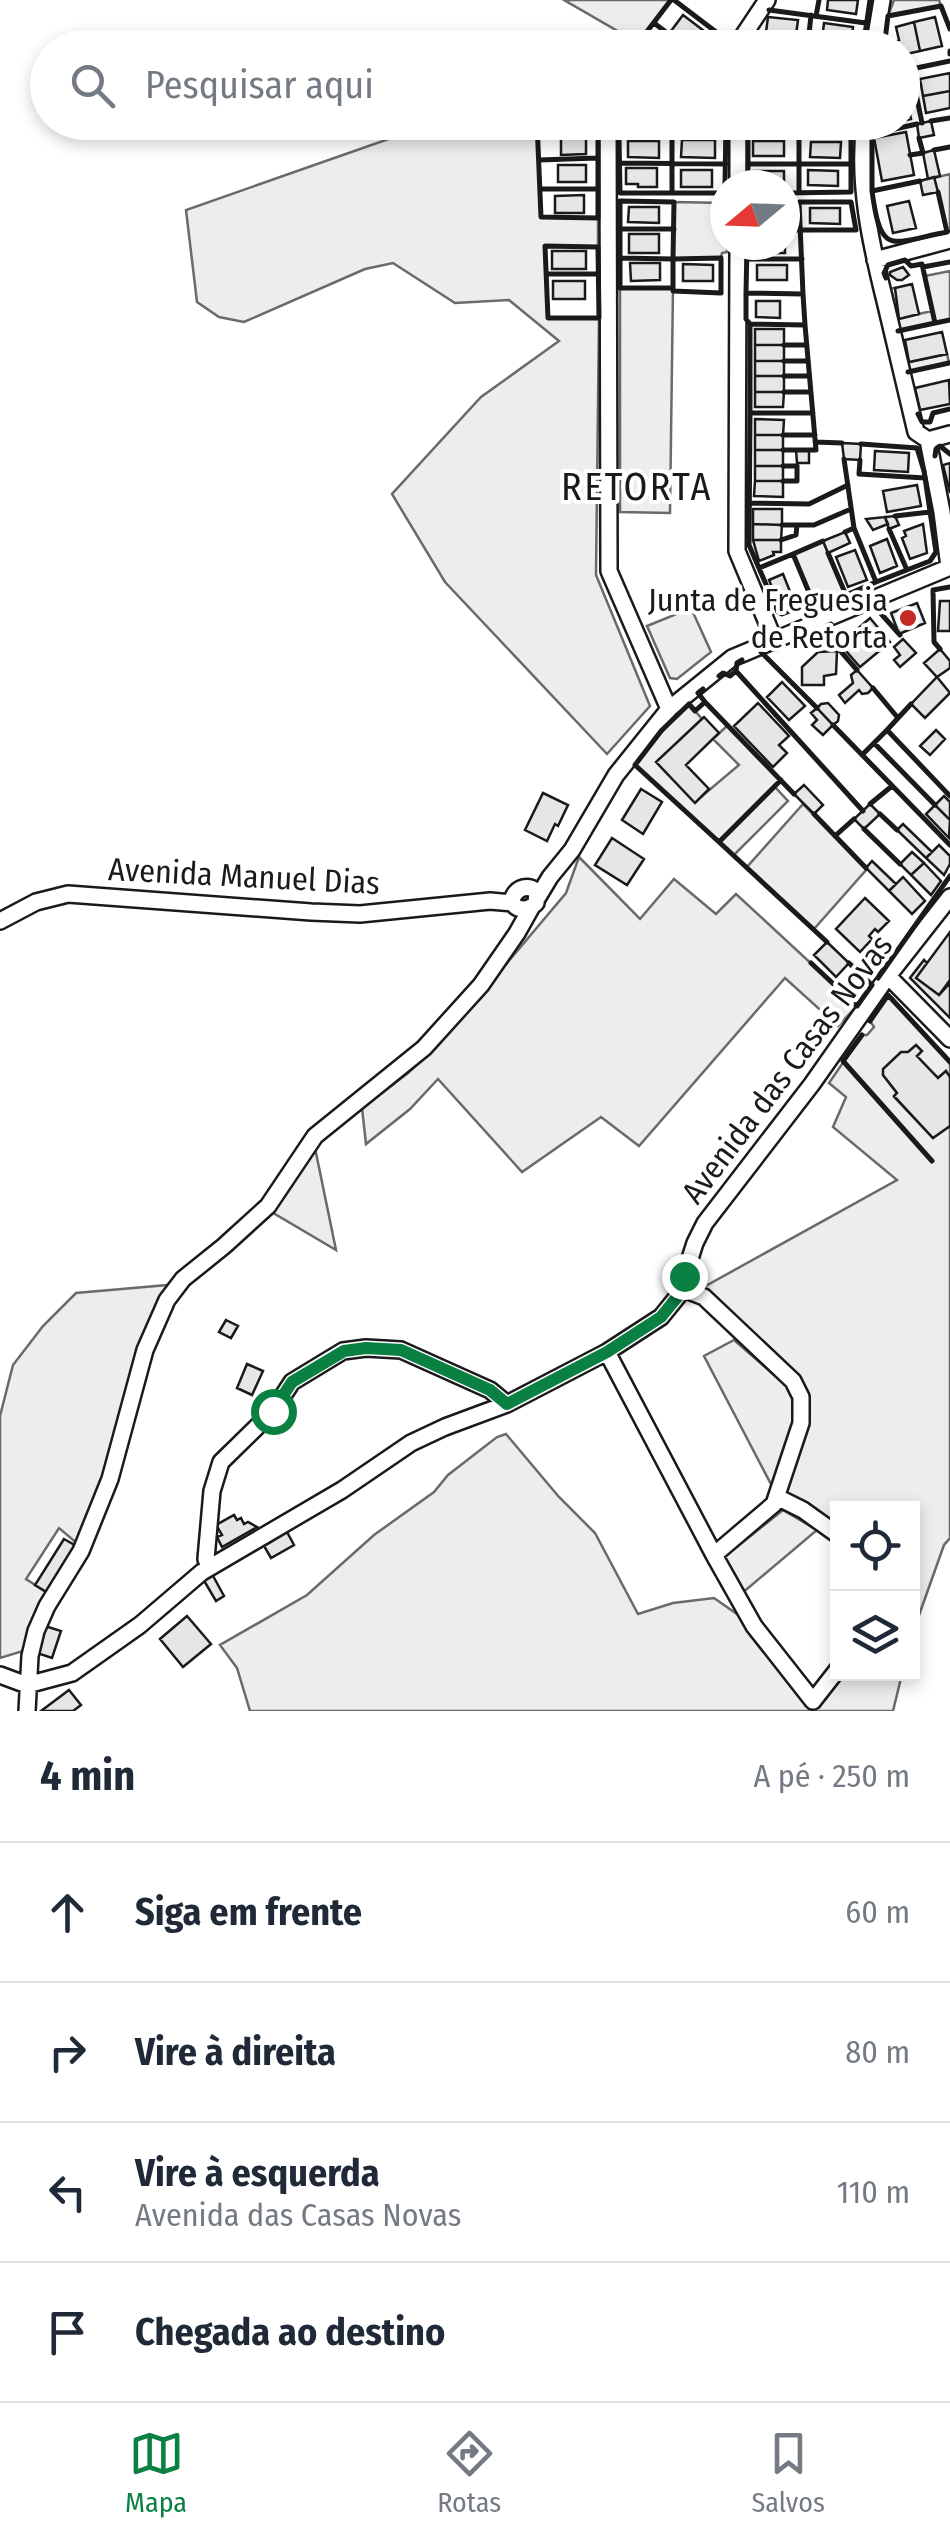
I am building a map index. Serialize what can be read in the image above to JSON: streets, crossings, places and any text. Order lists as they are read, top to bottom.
{
  "streets": {
    "street": ["Avenida Manuel Dias", "Avenida das Casas Novas"]
  },
  "districts": ["RETORTA"],
  "places": ["Junta de Freguesia de Retorta"],
  "north": "left",
  "page": {
    "search": "Pesquisar aqui",
    "heading": ["4 min", "A pé · 250 m"],
    "list": [
      ["Siga em frente", "60 m"],
      ["Vire à direita", "80 m"],
      ["Vire à esquerda", "Avenida das Casas Novas", "110 m"],
      "Chegada ao destino"
    ],
    "nav": ["Mapa", "Rotas", "Salvos"]
  }
}
